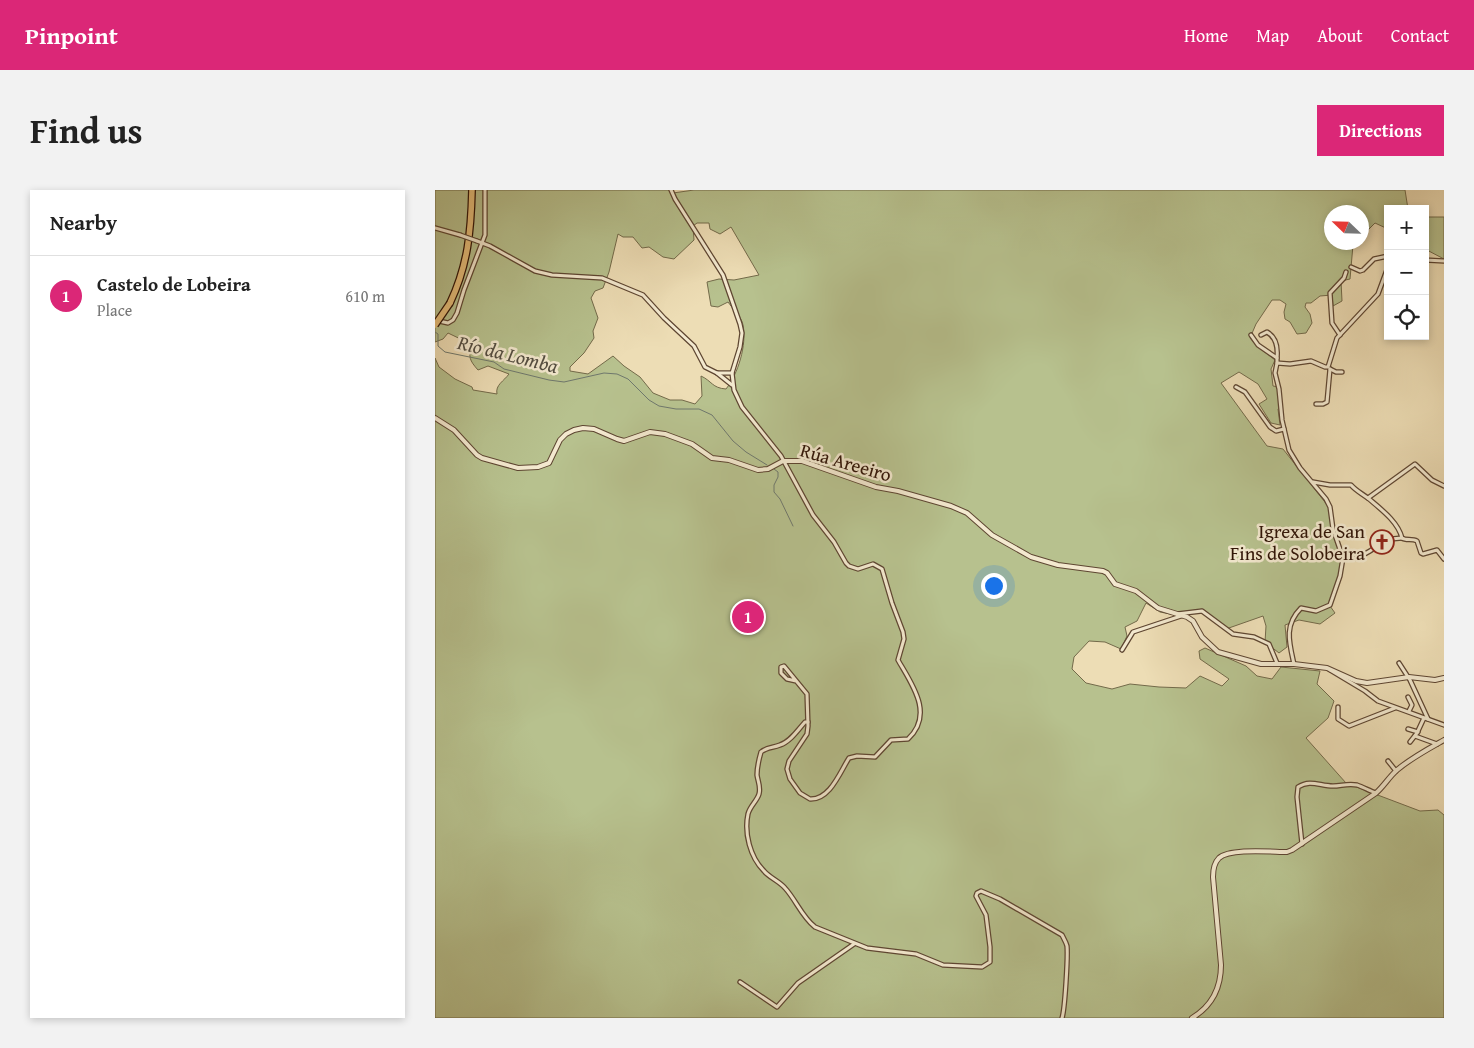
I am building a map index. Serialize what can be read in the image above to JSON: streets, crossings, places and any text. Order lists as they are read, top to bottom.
{
  "streets": {
    "street": ["Rúa Areeiro"]
  },
  "water": ["Río da Lomba"],
  "places": {
    "church": ["Igrexa de San Fins de Solobeira"]
  },
  "north": "top left",
  "page": {
    "header": "Pinpoint",
    "nav": [
      "Home",
      "Map",
      "About",
      "Contact"
    ],
    "title": "Find us",
    "buttons": "Directions",
    "heading": "Nearby",
    "map_buttons": ["+", "−"],
    "list": [
      {
        "mark": "1",
        "name": "Castelo de Lobeira",
        "note": "Place",
        "value": "610 m"
      }
    ],
    "pins": "1"
  }
}
